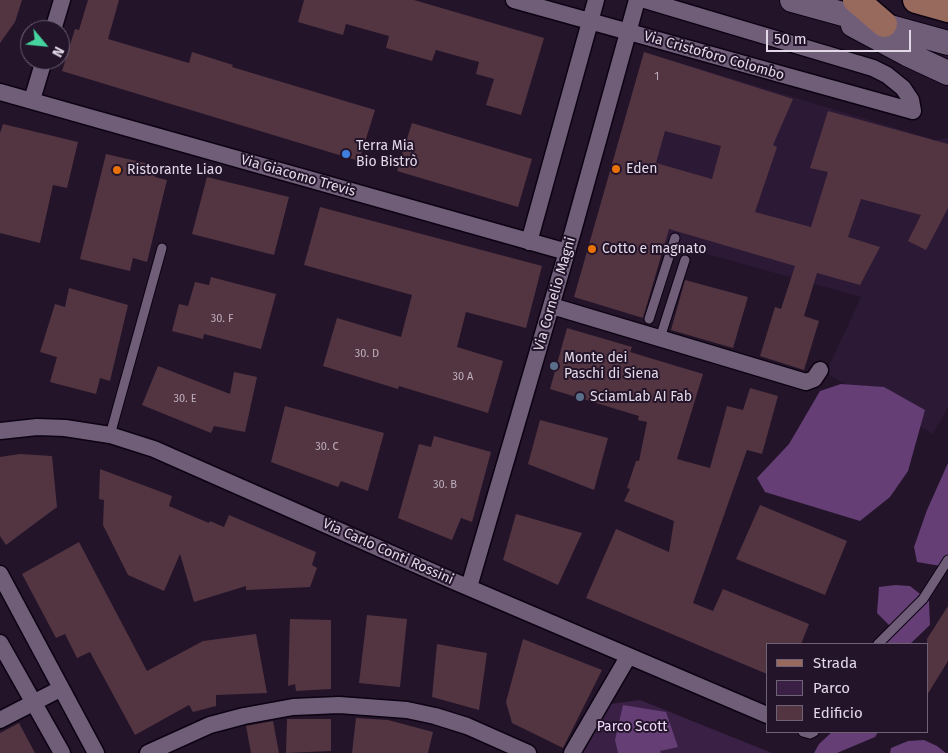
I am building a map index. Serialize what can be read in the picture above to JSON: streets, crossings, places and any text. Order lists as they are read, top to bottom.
{
  "streets": {
    "street": [
      "Via Cristoforo Colombo",
      "Via Giacomo Trevis",
      "Via Cornelio Magni",
      "Via Carlo Conti Rossini"
    ]
  },
  "crossings": [
    ["Via Cristoforo Colombo", "Via Cornelio Magni"],
    ["Via Giacomo Trevis", "Via Cornelio Magni"],
    ["Via Cornelio Magni", "Via Carlo Conti Rossini"]
  ],
  "parks": ["Parco Scott"],
  "places": [
    "Terra Mia Bio Bistrò",
    "Eden",
    "Ristorante Liao",
    "Cotto e magnato",
    "Monte dei Paschi di Siena",
    "SciamLab AI Fab"
  ],
  "house_numbers": [
    "1",
    "30. F",
    "30. D",
    "30 A",
    "30. E",
    "30. C",
    "30. B"
  ],
  "legend": ["Strada", "Parco", "Edificio"],
  "scale_bar": "50 m",
  "north": "bottom right"
}
